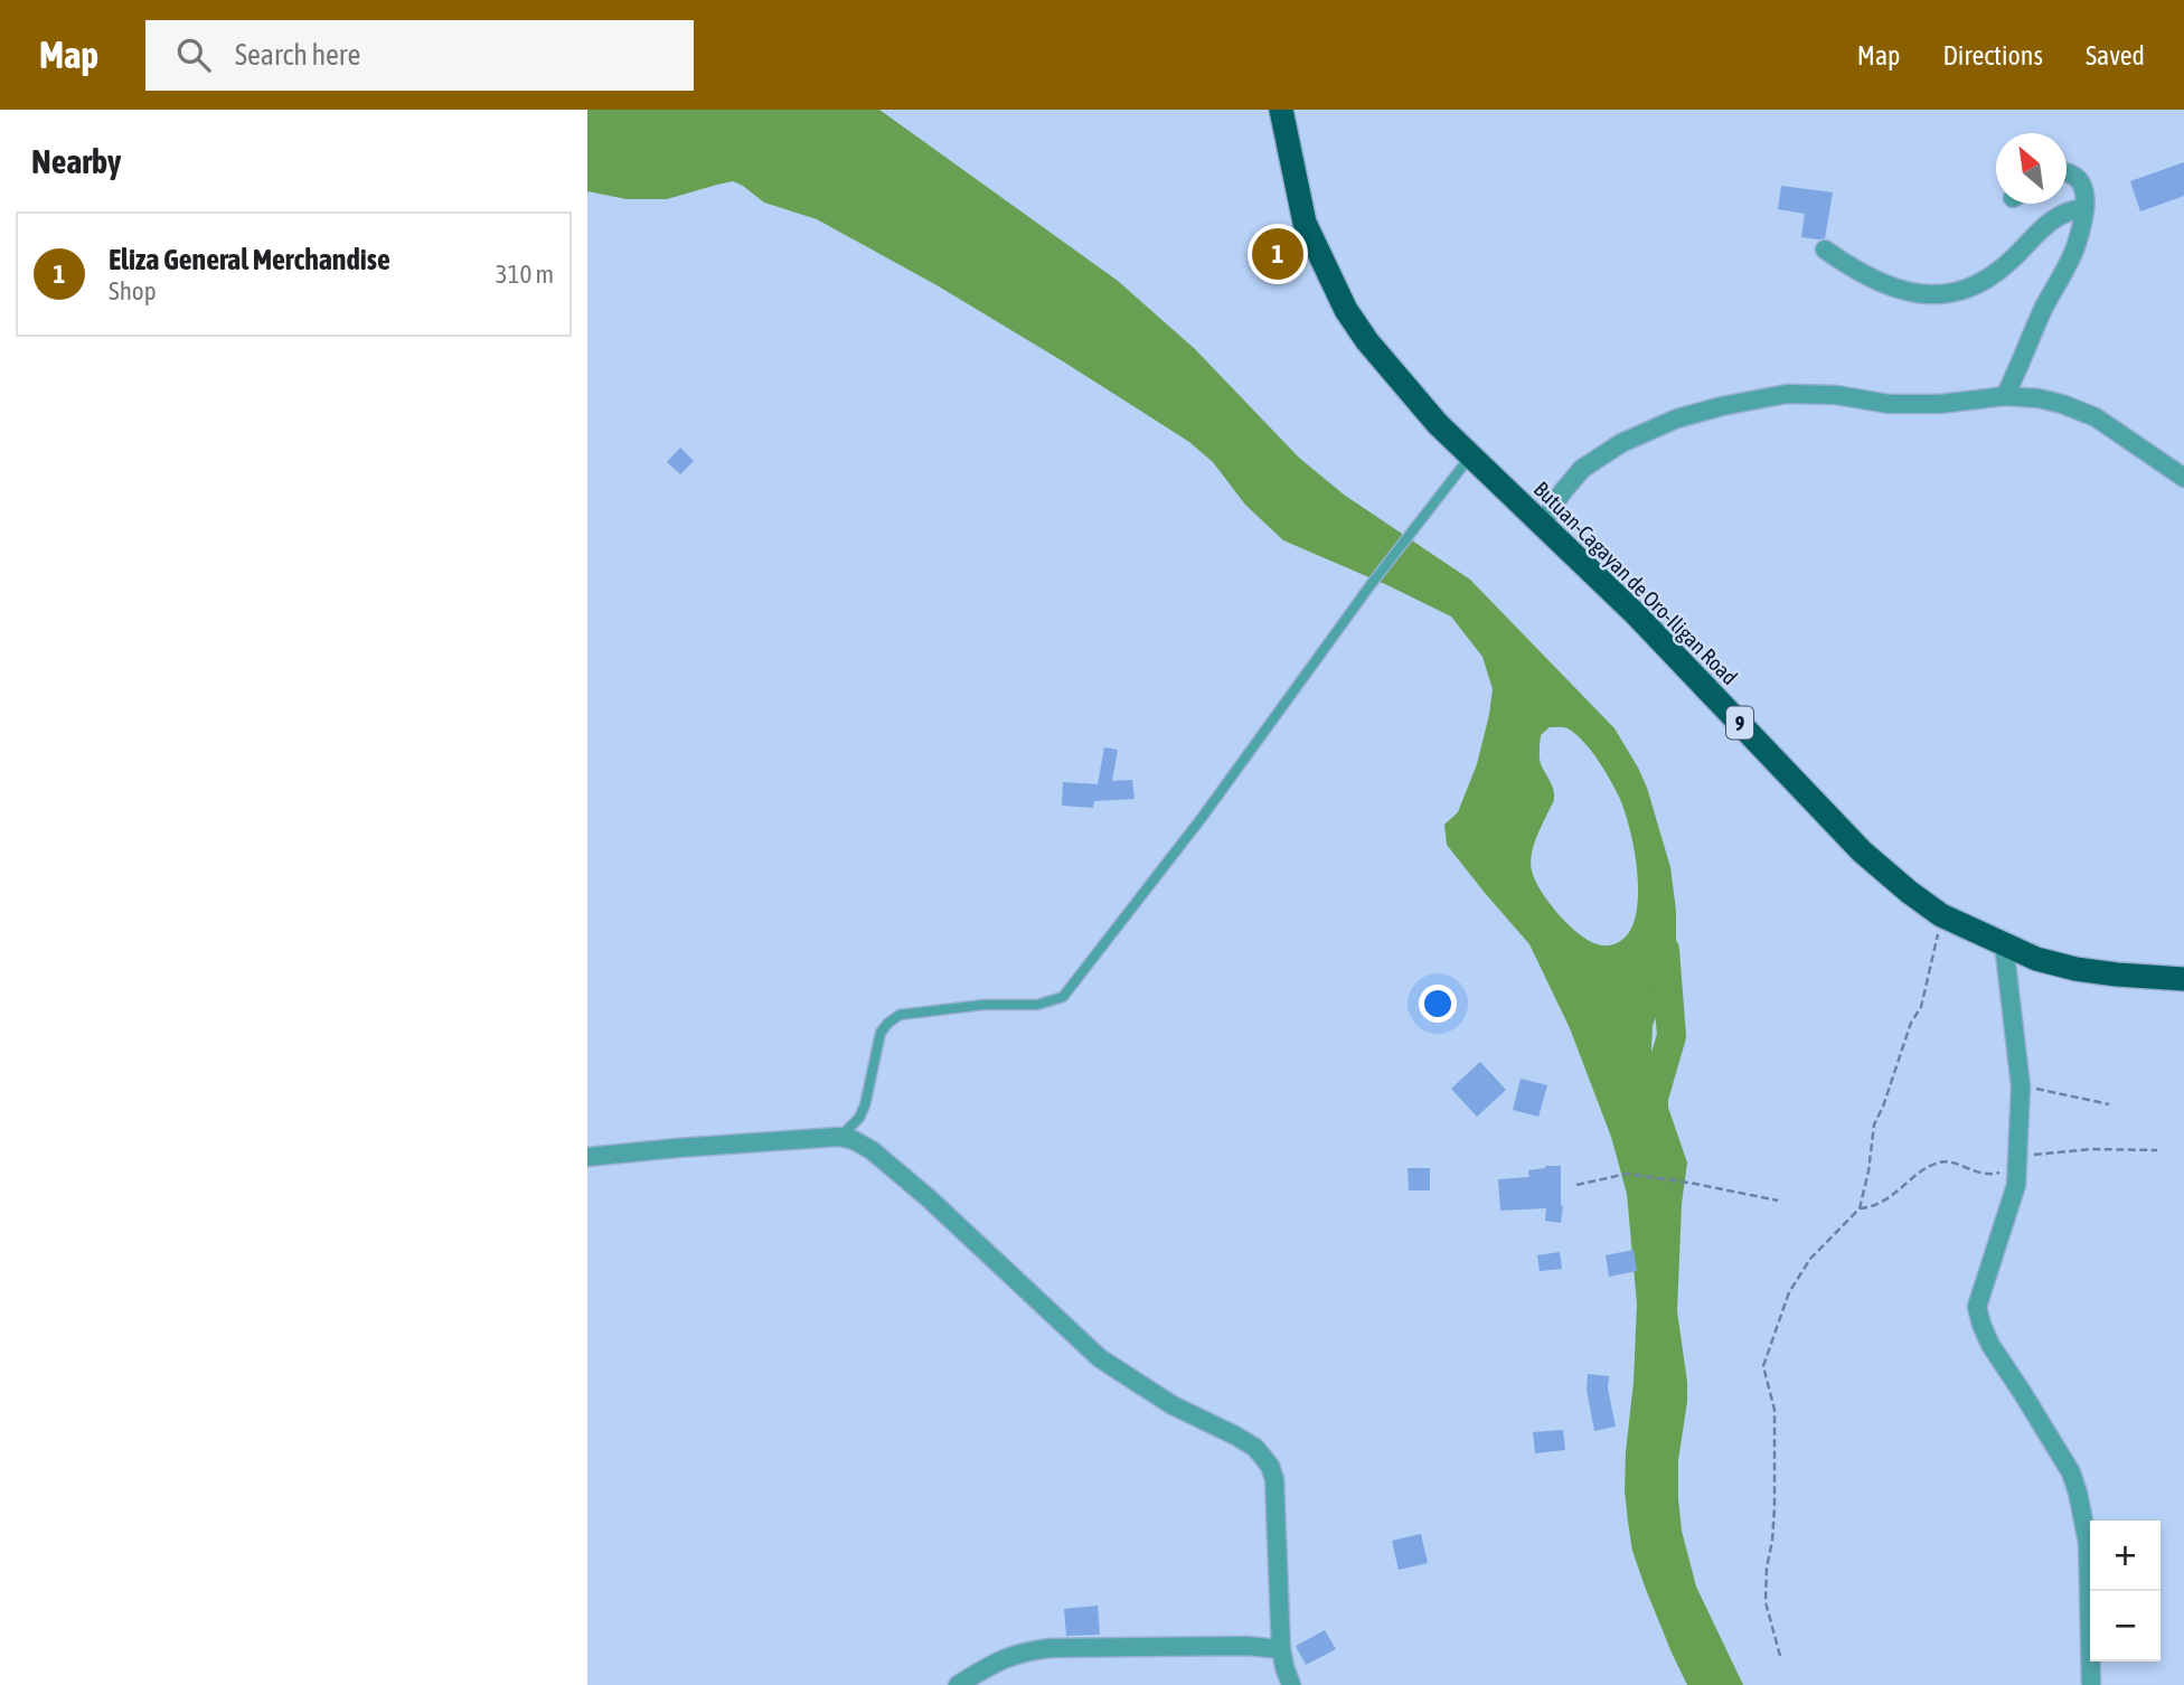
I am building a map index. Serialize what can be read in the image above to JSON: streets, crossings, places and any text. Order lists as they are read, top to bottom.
{
  "streets": {
    "highway": ["Butuan-Cagayan de Oro-Iligan Road", "9"]
  },
  "north": "top left",
  "page": {
    "header": "Map",
    "search": "Search here",
    "nav": ["Map", "Directions", "Saved"],
    "heading": "Nearby",
    "list": [
      {
        "mark": "1",
        "name": "Eliza General Merchandise",
        "note": "Shop",
        "value": "310 m"
      }
    ],
    "pins": "1",
    "map_buttons": ["+", "−"]
  }
}
